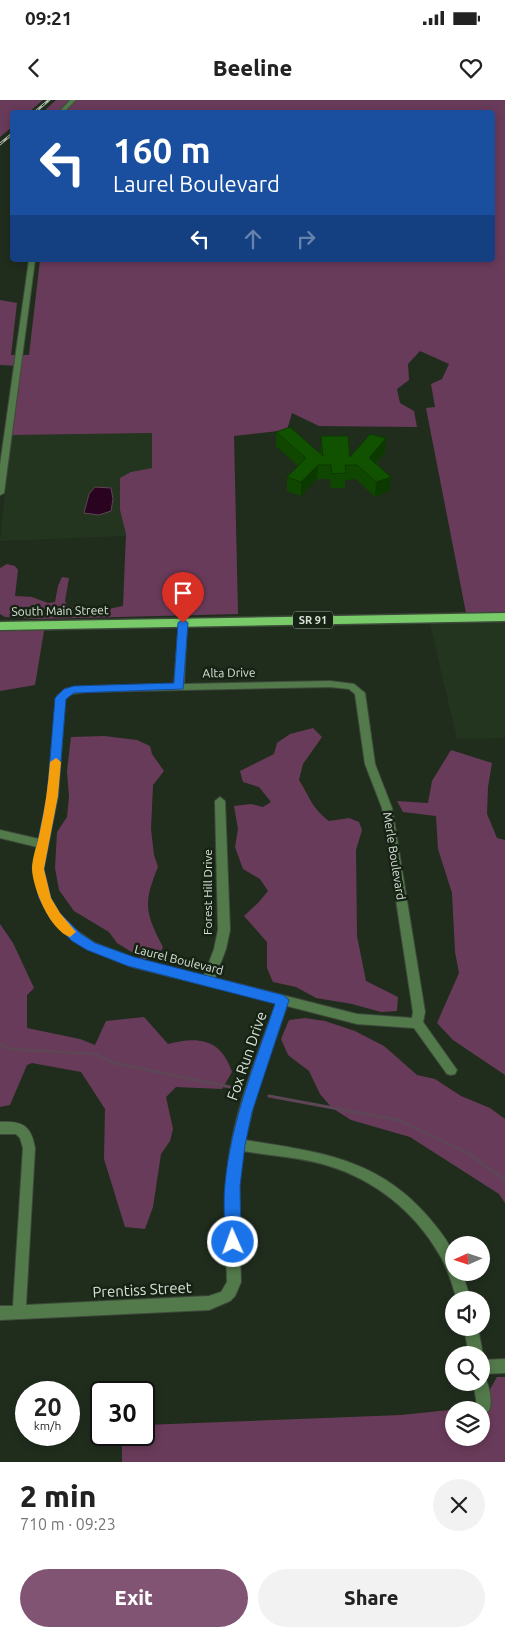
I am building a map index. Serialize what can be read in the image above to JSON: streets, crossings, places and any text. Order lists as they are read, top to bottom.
{
  "streets": {
    "main road": ["South Main Street", "SR 91"],
    "street": [
      "Alta Drive",
      "Merle Boulevard",
      "Forest Hill Drive",
      "Laurel Boulevard",
      "Fox Run Drive",
      "Prentiss Street"
    ]
  },
  "crossings": [
    ["South Main Street", "SR 91"],
    ["Alta Drive", "Merle Boulevard"],
    ["Alta Drive", "Laurel Boulevard"],
    ["Merle Boulevard", "Laurel Boulevard"],
    ["Forest Hill Drive", "Laurel Boulevard"],
    ["Laurel Boulevard", "Fox Run Drive"],
    ["Fox Run Drive", "Prentiss Street"]
  ],
  "north": "left",
  "page": {
    "status": "09:21",
    "header": "Beeline",
    "turn": ["160 m", "Laurel Boulevard"],
    "speed": "20 km/h",
    "limit": "30",
    "heading": ["2 min", "710 m · 09:23"],
    "buttons": ["Exit", "Share"]
  }
}
